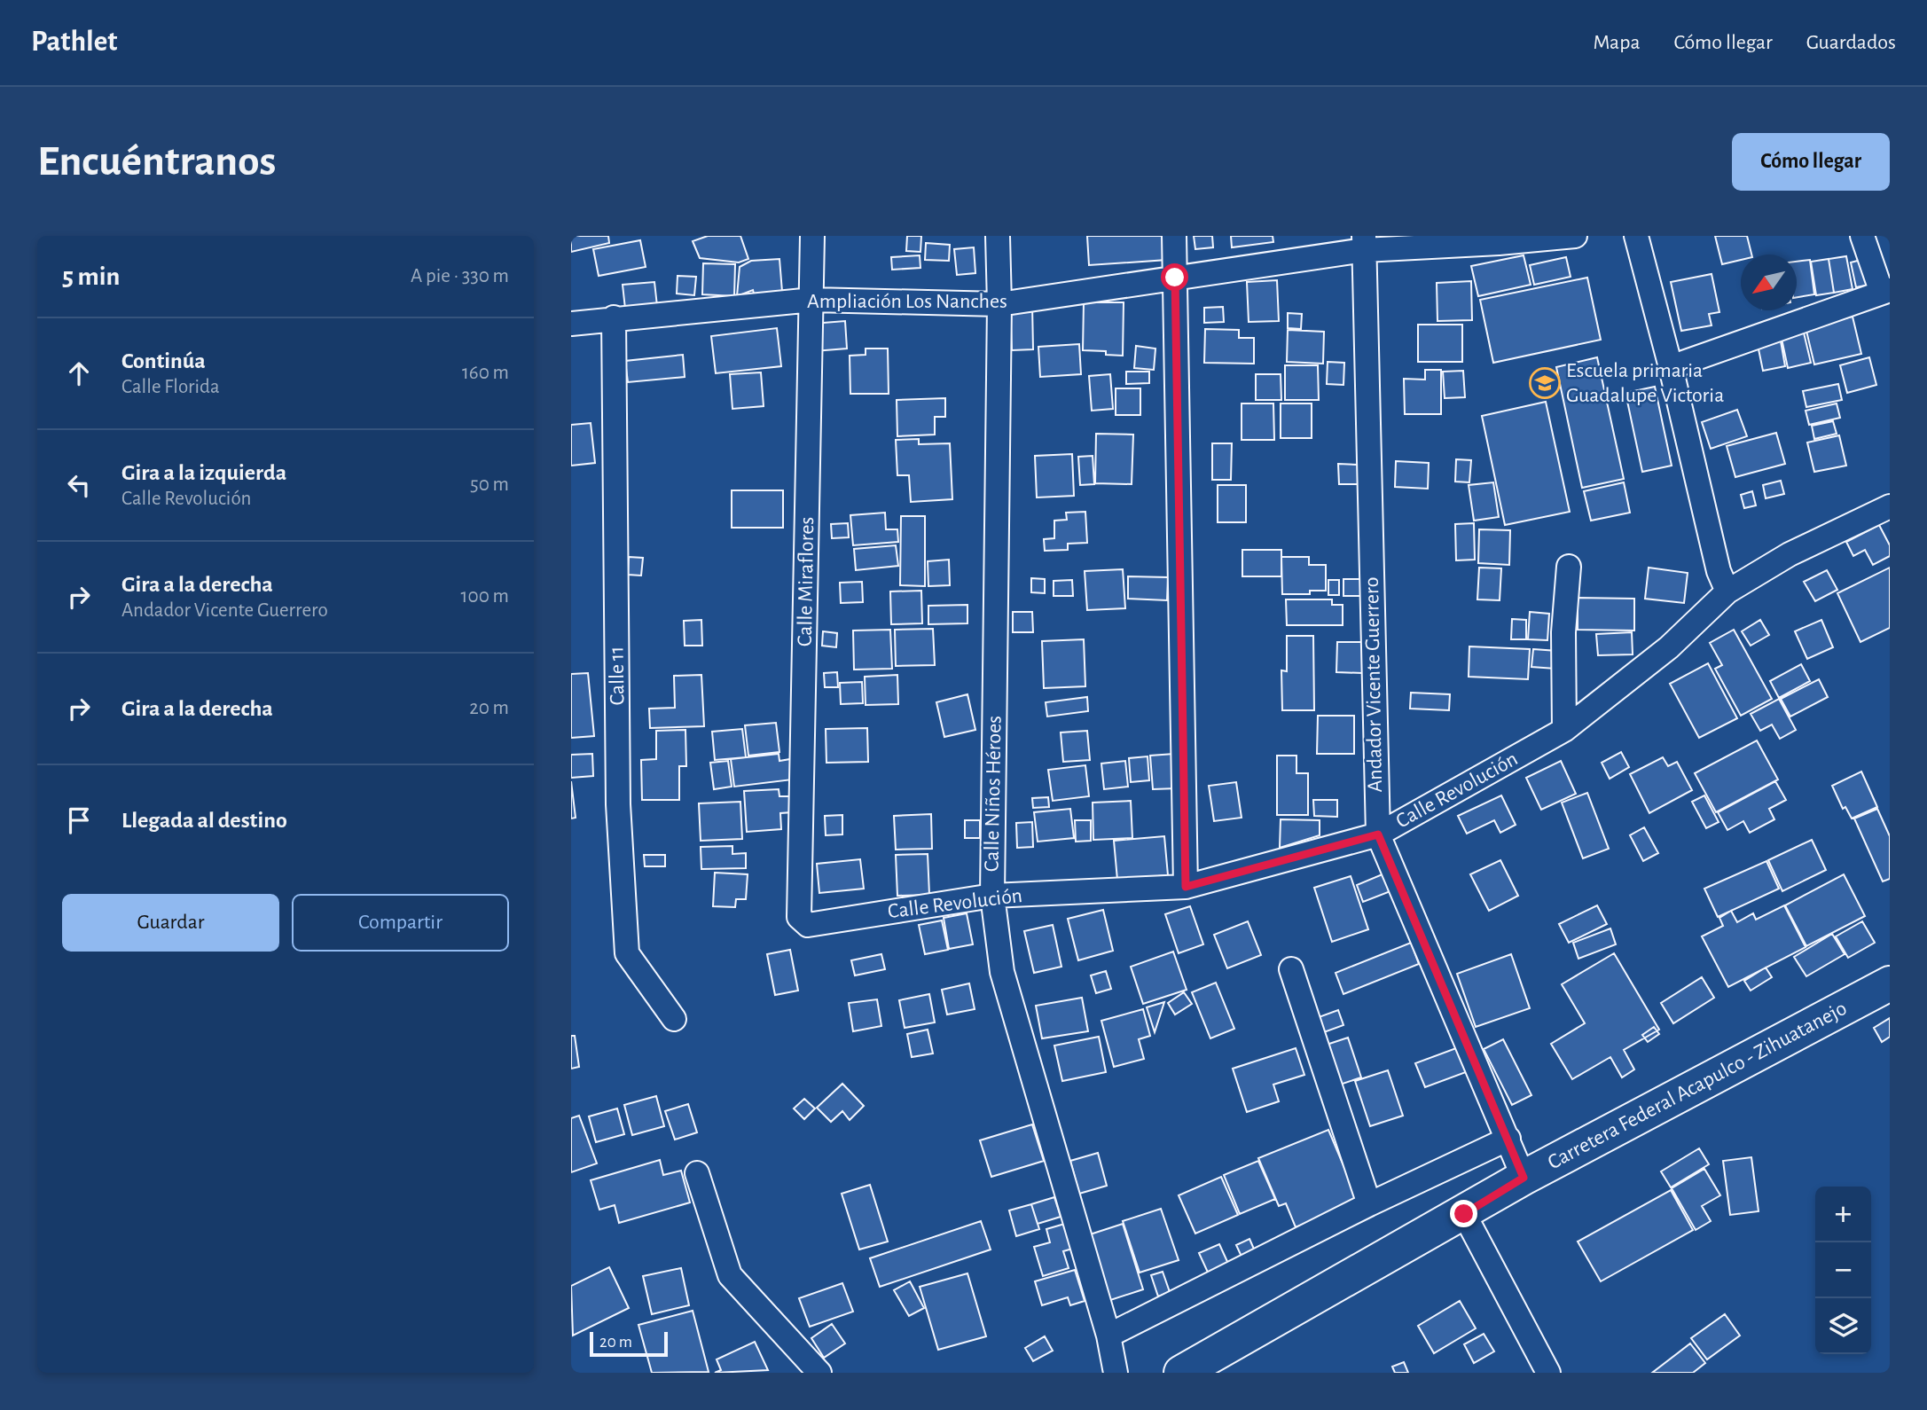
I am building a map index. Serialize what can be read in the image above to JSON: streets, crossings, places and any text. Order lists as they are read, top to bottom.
{
  "streets": {
    "main road": ["Carretera Federal Acapulco - Zihuatanejo"],
    "street": [
      "Ampliación Los Nanches",
      "Calle Miraflores",
      "Calle 11",
      "Andador Vicente Guerrero",
      "Calle Revolución",
      "Calle Niños Héroes"
    ]
  },
  "crossings": [
    ["Ampliación Los Nanches", "Calle Miraflores"],
    ["Ampliación Los Nanches", "Calle 11"],
    ["Ampliación Los Nanches", "Andador Vicente Guerrero"],
    ["Ampliación Los Nanches", "Calle Niños Héroes"],
    ["Calle Miraflores", "Calle Revolución"],
    ["Andador Vicente Guerrero", "Calle Revolución"],
    ["Andador Vicente Guerrero", "Carretera Federal Acapulco - Zihuatanejo"],
    ["Calle Revolución", "Calle Niños Héroes"]
  ],
  "places": {
    "school or university": ["Escuela primaria Guadalupe Victoria"]
  },
  "scale_bar": "20 m",
  "north": "bottom left",
  "page": {
    "header": "Pathlet",
    "nav": ["Mapa", "Cómo llegar", "Guardados"],
    "buttons": [
      "Cómo llegar",
      ["Guardar", "Compartir"]
    ],
    "title": "Encuéntranos",
    "heading": ["5 min", "A pie · 330 m"],
    "list": [
      ["Continúa", "Calle Florida", "160 m"],
      ["Gira a la izquierda", "Calle Revolución", "50 m"],
      ["Gira a la derecha", "Andador Vicente Guerrero", "100 m"],
      ["Gira a la derecha", "20 m"],
      "Llegada al destino"
    ],
    "map_buttons": ["+", "−"],
    "scale": "20 m"
  }
}
